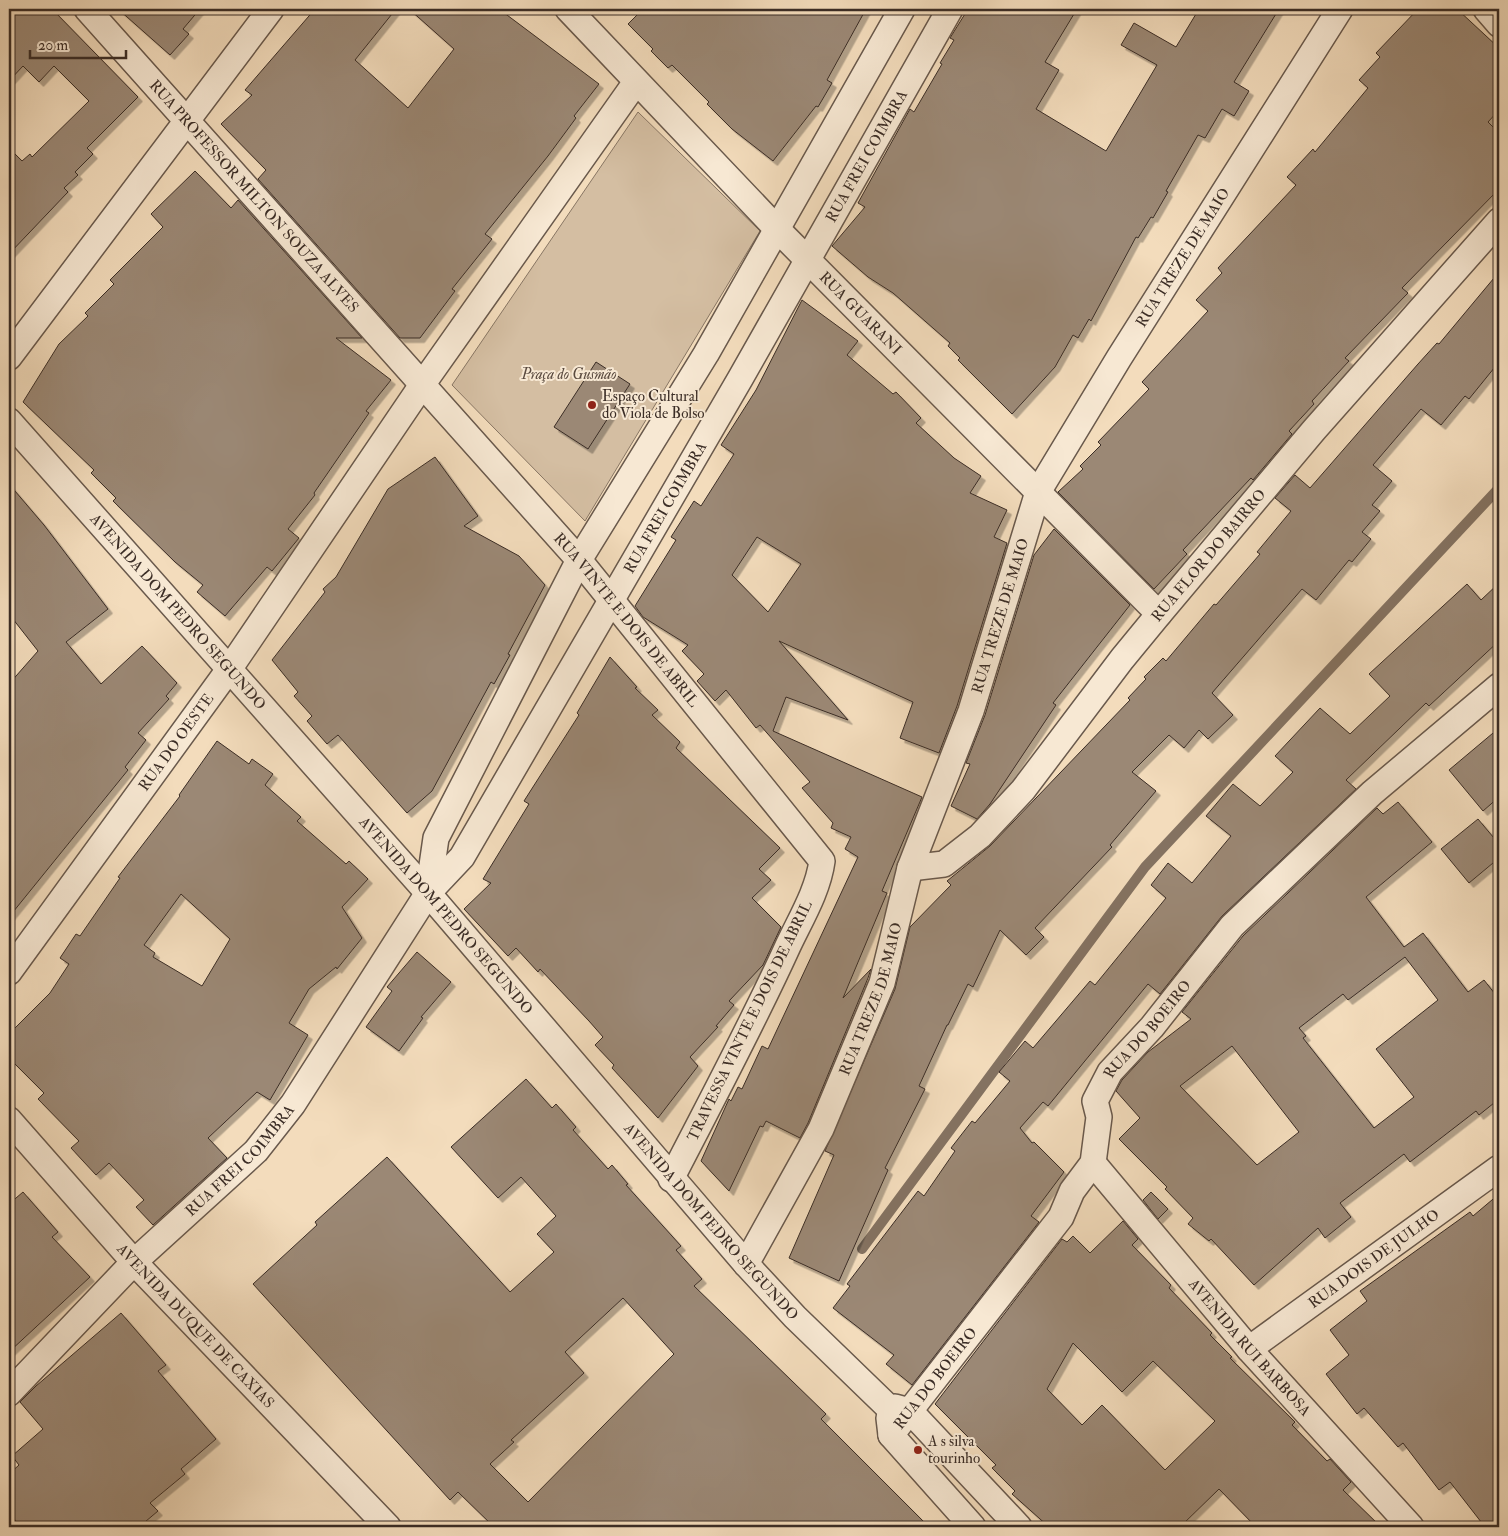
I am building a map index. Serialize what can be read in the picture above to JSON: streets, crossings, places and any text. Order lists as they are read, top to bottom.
{
  "streets": {
    "street": [
      "RUA FREI COIMBRA",
      "RUA PROFESSOR MILTON SOUZA ALVES",
      "RUA TREZE DE MAIO",
      "RUA GUARANI",
      "RUA FLOR DO BAIRRO",
      "AVENIDA DOM PEDRO SEGUNDO",
      "RUA VINTE E DOIS DE ABRIL",
      "RUA DO OESTE",
      "TRAVESSA VINTE E DOIS DE ABRIL",
      "RUA DO BOEIRO",
      "RUA DOIS DE JULHO",
      "AVENIDA DUQUE DE CAXIAS",
      "AVENIDA RUI BARBOSA"
    ]
  },
  "crossings": [
    ["RUA FREI COIMBRA", "RUA GUARANI"],
    ["RUA FREI COIMBRA", "AVENIDA DOM PEDRO SEGUNDO"],
    ["RUA FREI COIMBRA", "RUA VINTE E DOIS DE ABRIL"],
    ["RUA FREI COIMBRA", "AVENIDA DUQUE DE CAXIAS"],
    ["RUA PROFESSOR MILTON SOUZA ALVES", "RUA VINTE E DOIS DE ABRIL"],
    ["RUA PROFESSOR MILTON SOUZA ALVES", "RUA DO OESTE"],
    ["RUA TREZE DE MAIO", "RUA GUARANI"],
    ["RUA TREZE DE MAIO", "RUA FLOR DO BAIRRO"],
    ["RUA TREZE DE MAIO", "AVENIDA DOM PEDRO SEGUNDO"],
    ["RUA GUARANI", "RUA FLOR DO BAIRRO"],
    ["AVENIDA DOM PEDRO SEGUNDO", "RUA DO OESTE"],
    ["AVENIDA DOM PEDRO SEGUNDO", "TRAVESSA VINTE E DOIS DE ABRIL"],
    ["AVENIDA DOM PEDRO SEGUNDO", "RUA DO BOEIRO"],
    ["RUA VINTE E DOIS DE ABRIL", "RUA DO OESTE"],
    ["RUA VINTE E DOIS DE ABRIL", "TRAVESSA VINTE E DOIS DE ABRIL"],
    ["RUA DO BOEIRO", "AVENIDA RUI BARBOSA"],
    ["RUA DOIS DE JULHO", "AVENIDA RUI BARBOSA"]
  ],
  "parks": ["Praça do Gusmão"],
  "places": ["Espaço Cultural do Viola de Bolso", "A s silva tourinho"],
  "scale_bar": "20 m"
}
